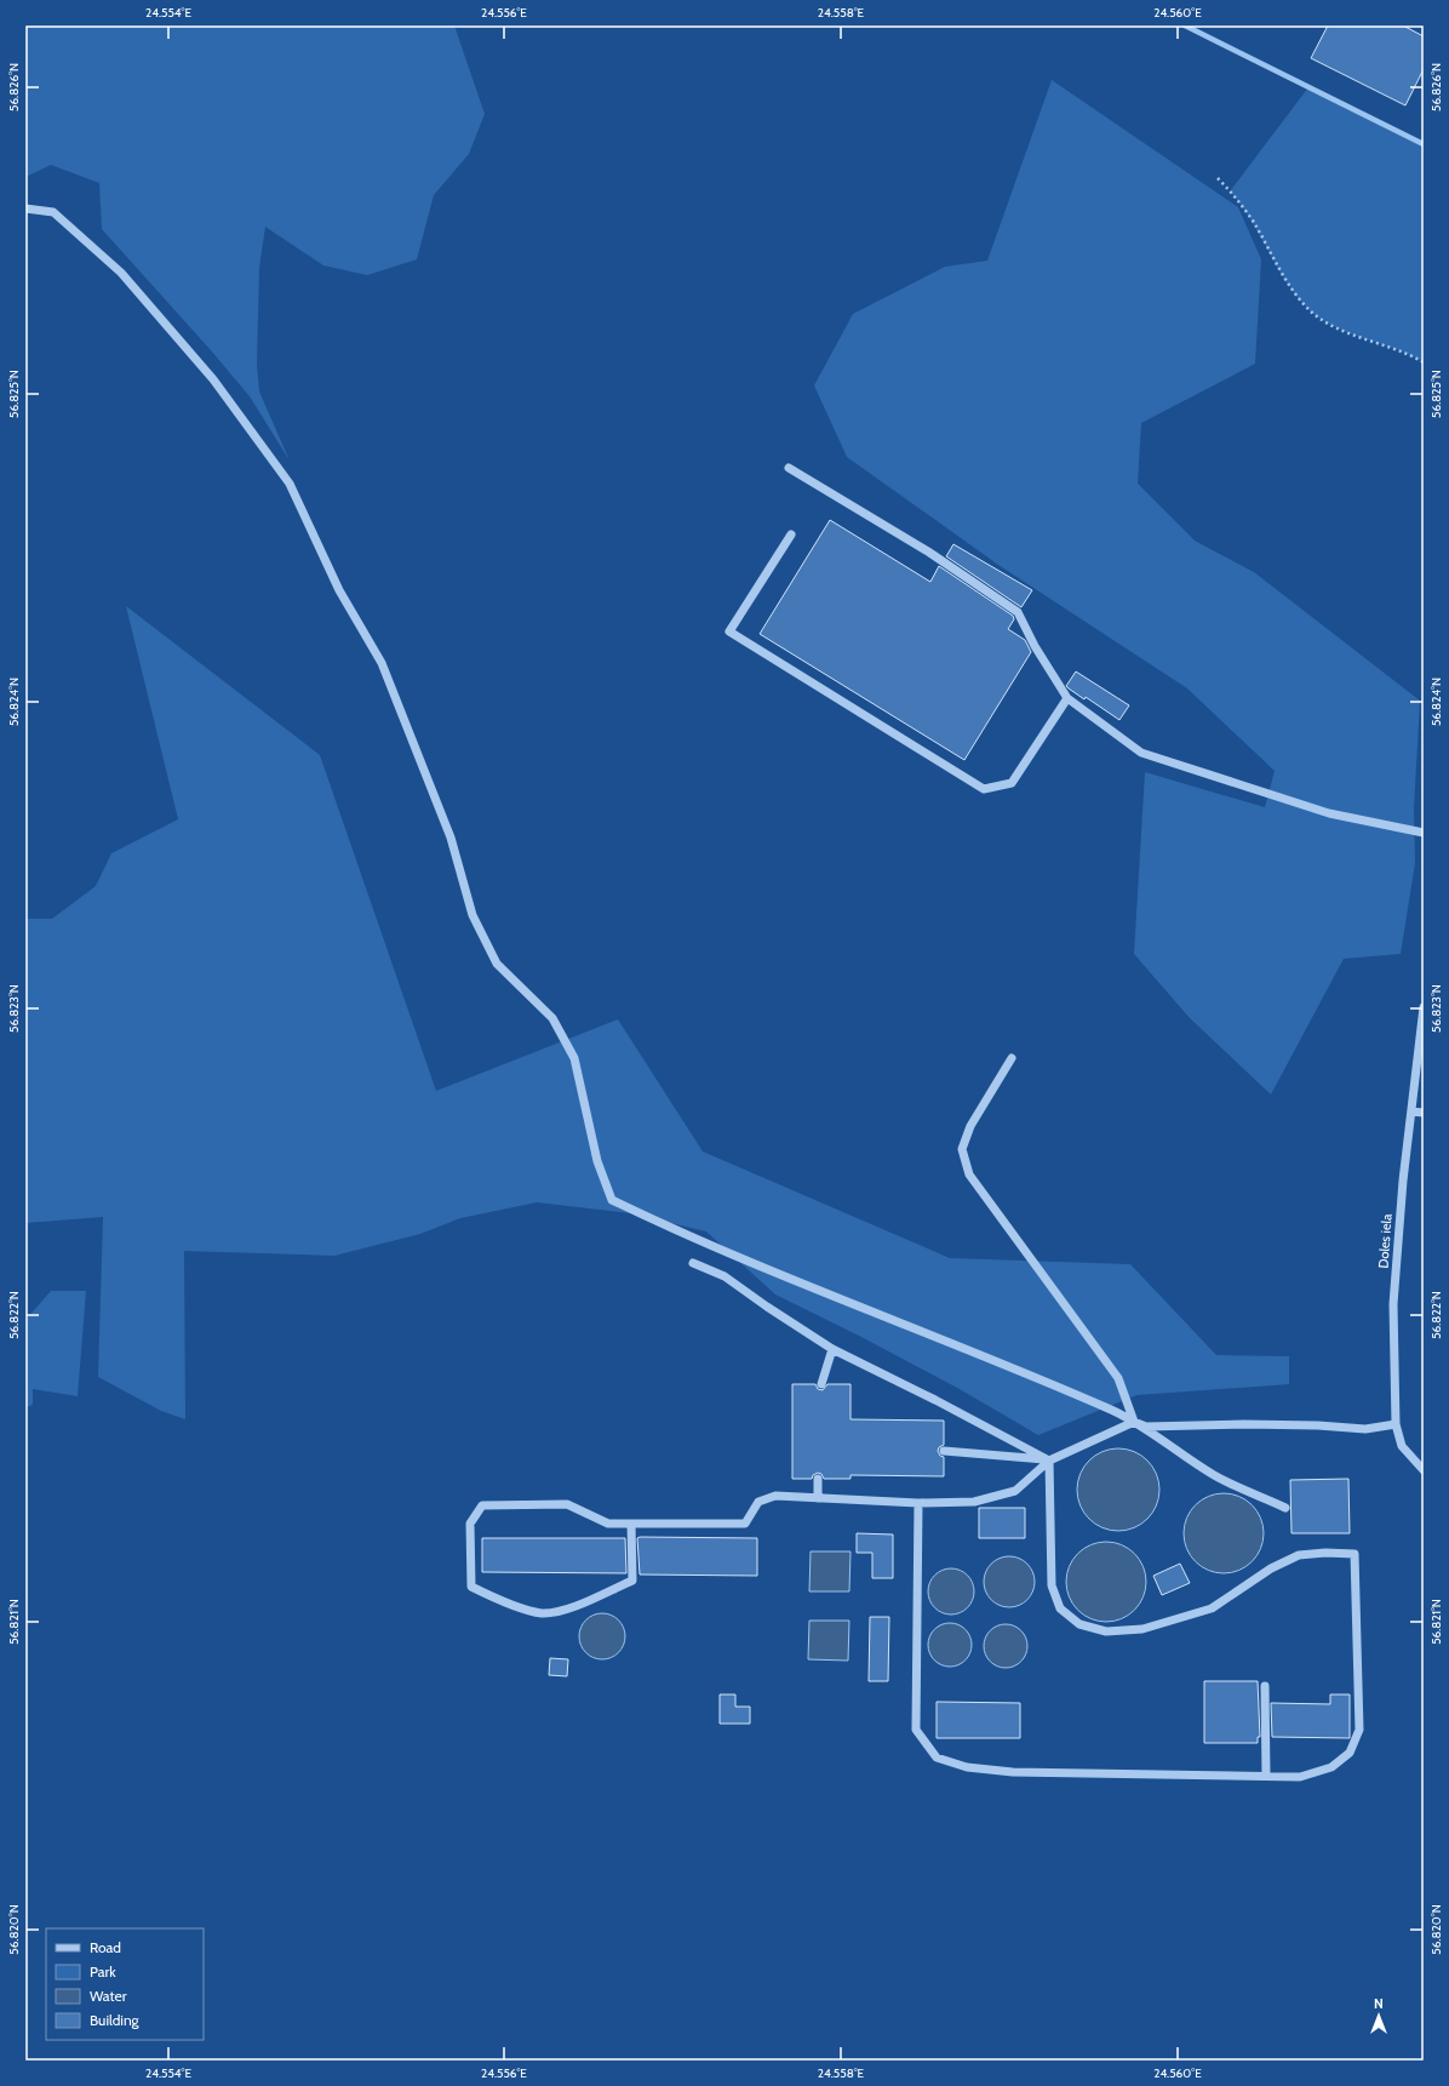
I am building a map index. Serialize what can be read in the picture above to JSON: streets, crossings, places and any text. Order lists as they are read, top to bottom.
{
  "streets": {
    "street": ["Doles iela"]
  },
  "legend": [
    "Road",
    "Park",
    "Water",
    "Building"
  ],
  "north": "top",
  "coordinates": [
    "24.554°E",
    "24.556°E",
    "24.558°E",
    "24.560°E",
    "56.826°N",
    "56.825°N",
    "56.824°N",
    "56.823°N",
    "56.822°N",
    "56.821°N",
    "56.820°N"
  ]
}
